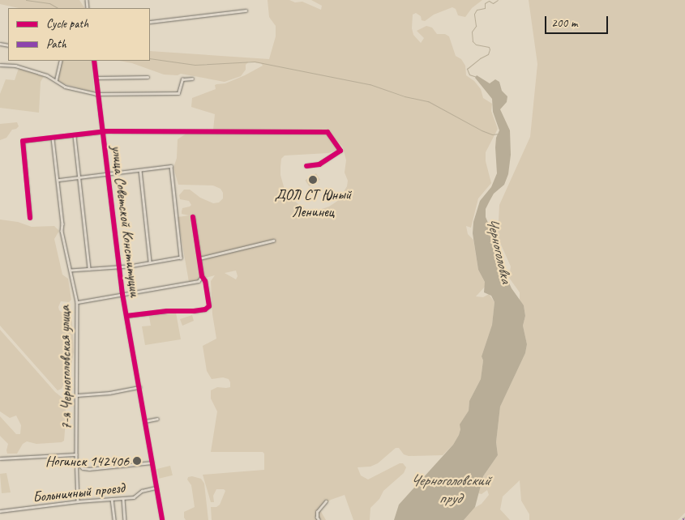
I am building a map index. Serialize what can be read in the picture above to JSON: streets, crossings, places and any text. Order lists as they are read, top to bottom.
{
  "streets": {
    "street": ["улица Советской Конституции", "7-я Черноголовская улица", "Больничный проезд"]
  },
  "crossings": [
    ["улица Советской Конституции", "Больничный проезд"],
    ["7-я Черноголовская улица", "Больничный проезд"]
  ],
  "water": ["Черноголовка", "Черноголовский пруд"],
  "places": ["ДОЛ СТ Юный Ленинец", "Ногинск 142406"],
  "legend": ["Cycle path", "Path"],
  "scale_bar": "200 m"
}
